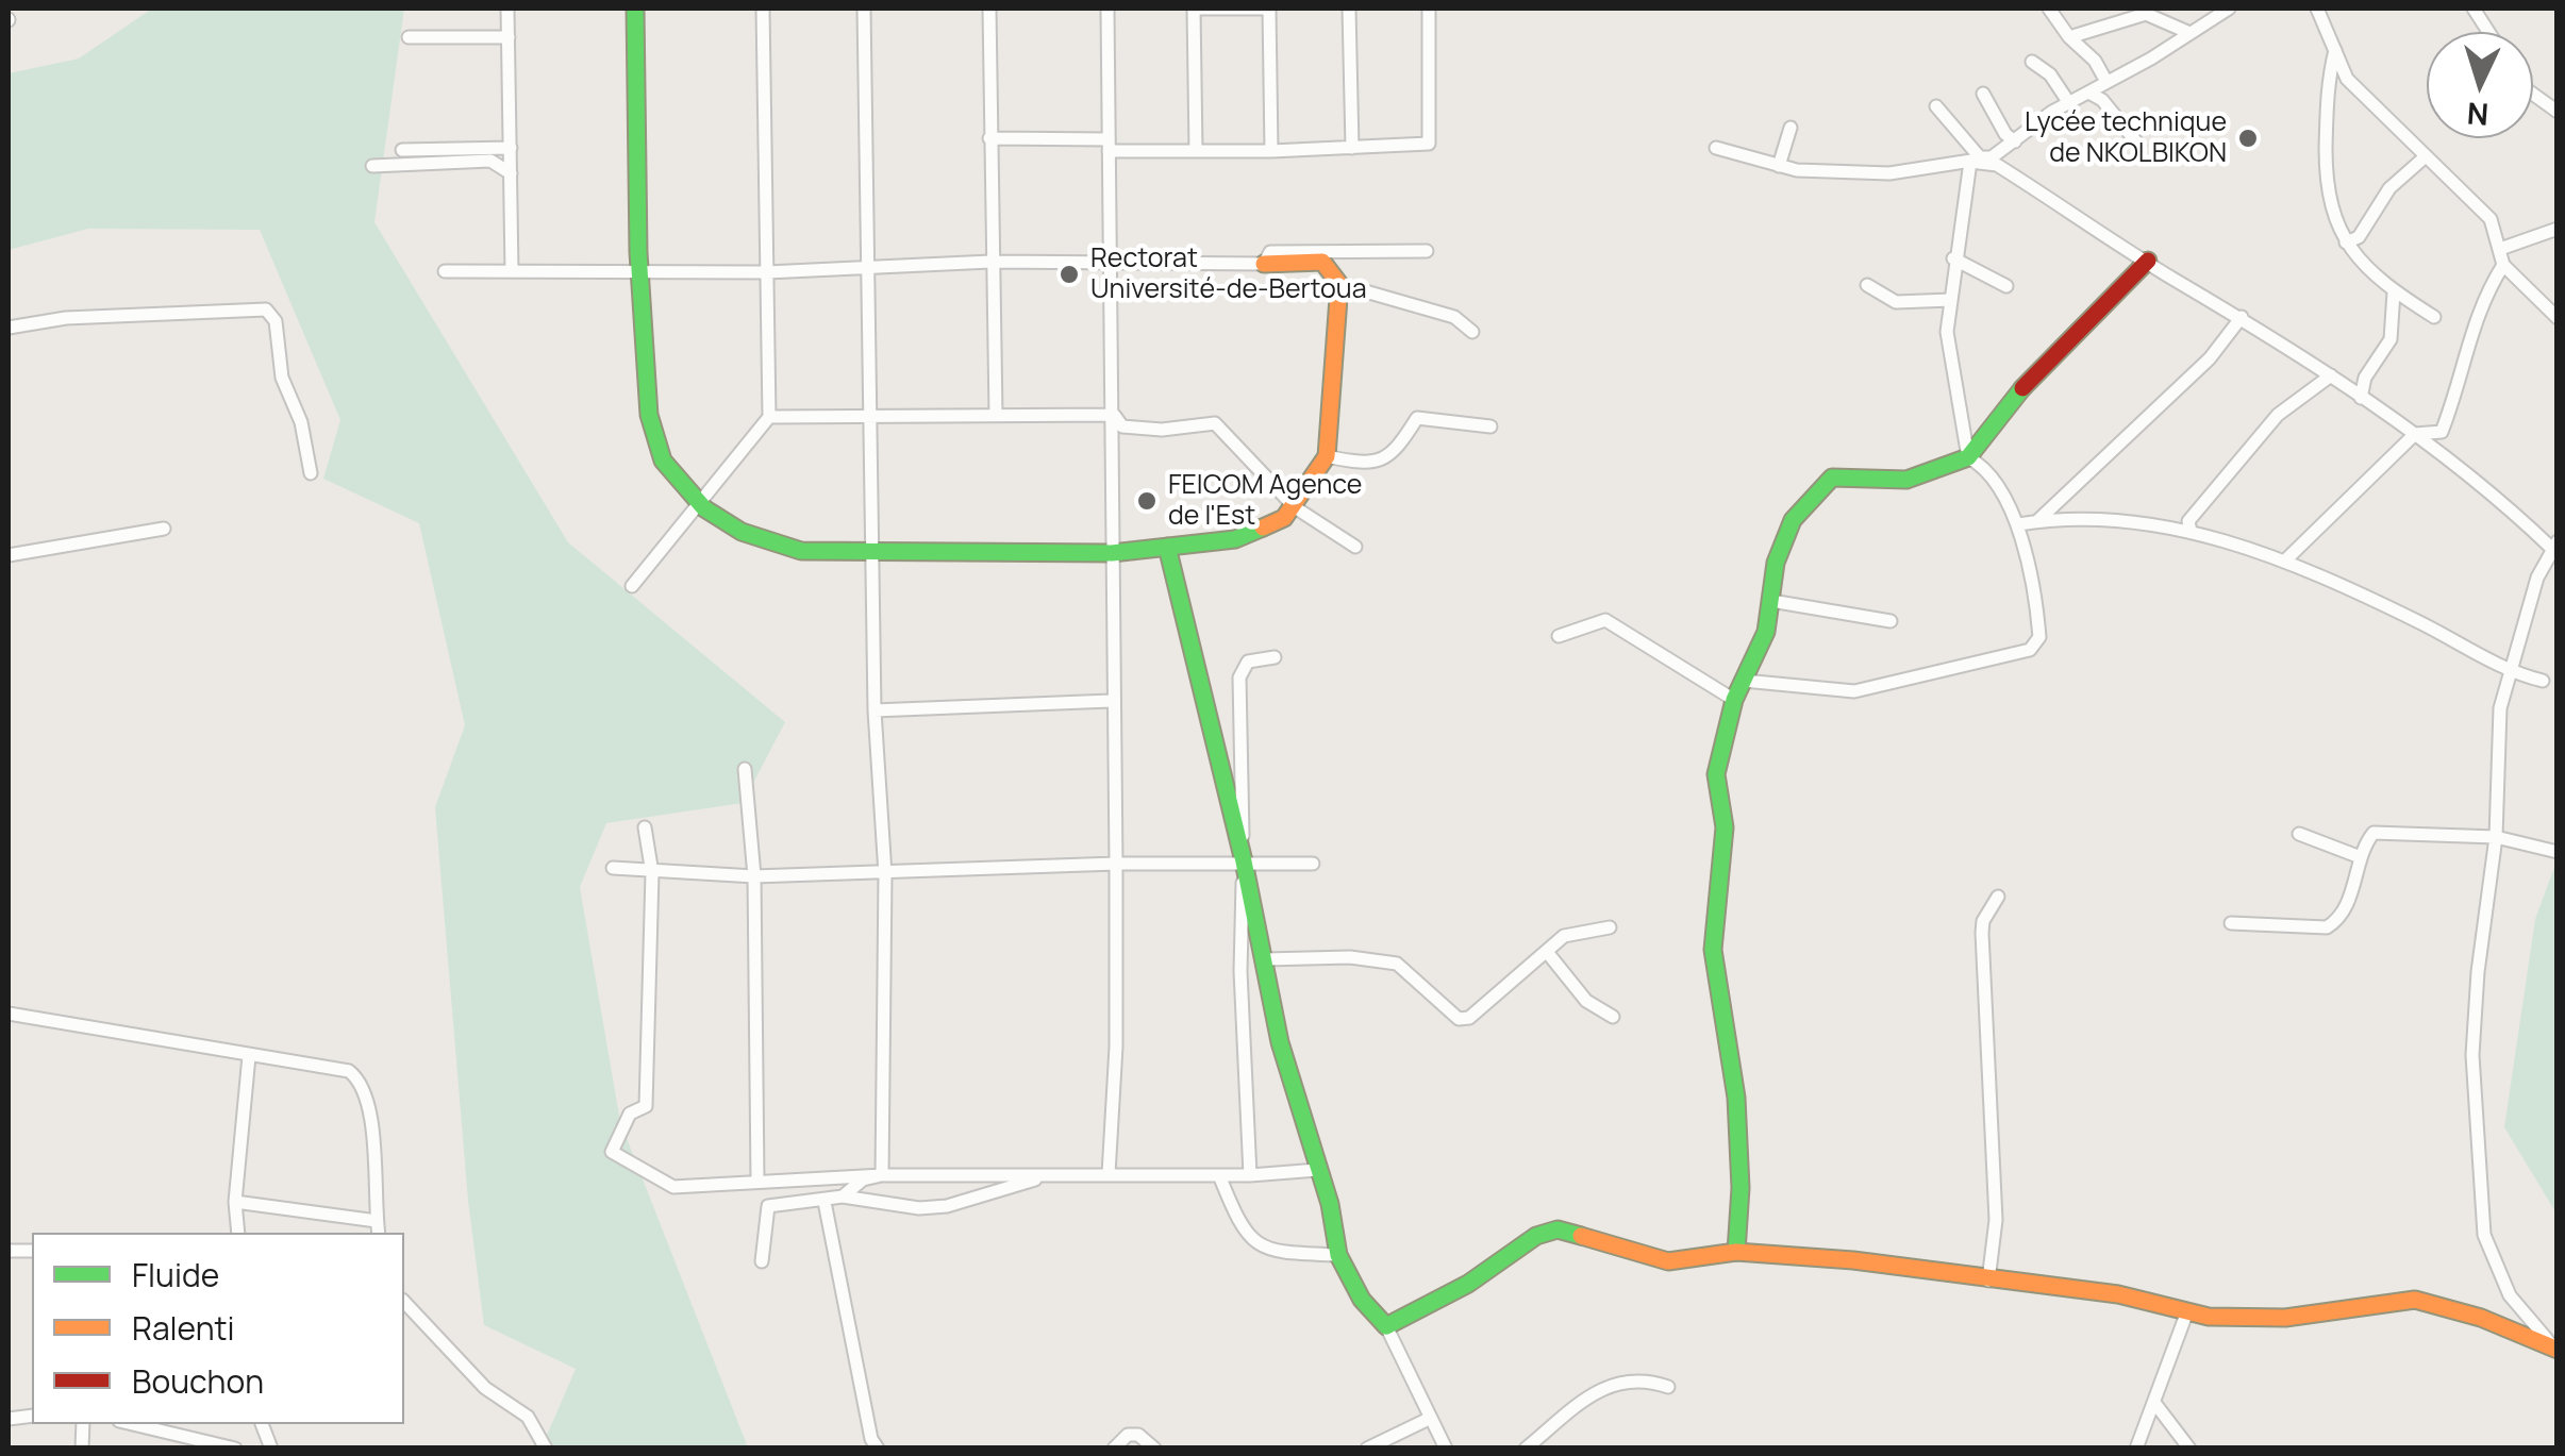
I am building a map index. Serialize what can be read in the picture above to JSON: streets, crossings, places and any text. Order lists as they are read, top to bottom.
{
  "places": ["Lycée technique de NKOLBIKON", "Rectorat Université-de-Bertoua", "FEICOM Agence de l'Est"],
  "legend": ["Fluide", "Ralenti", "Bouchon"],
  "north": "bottom"
}
